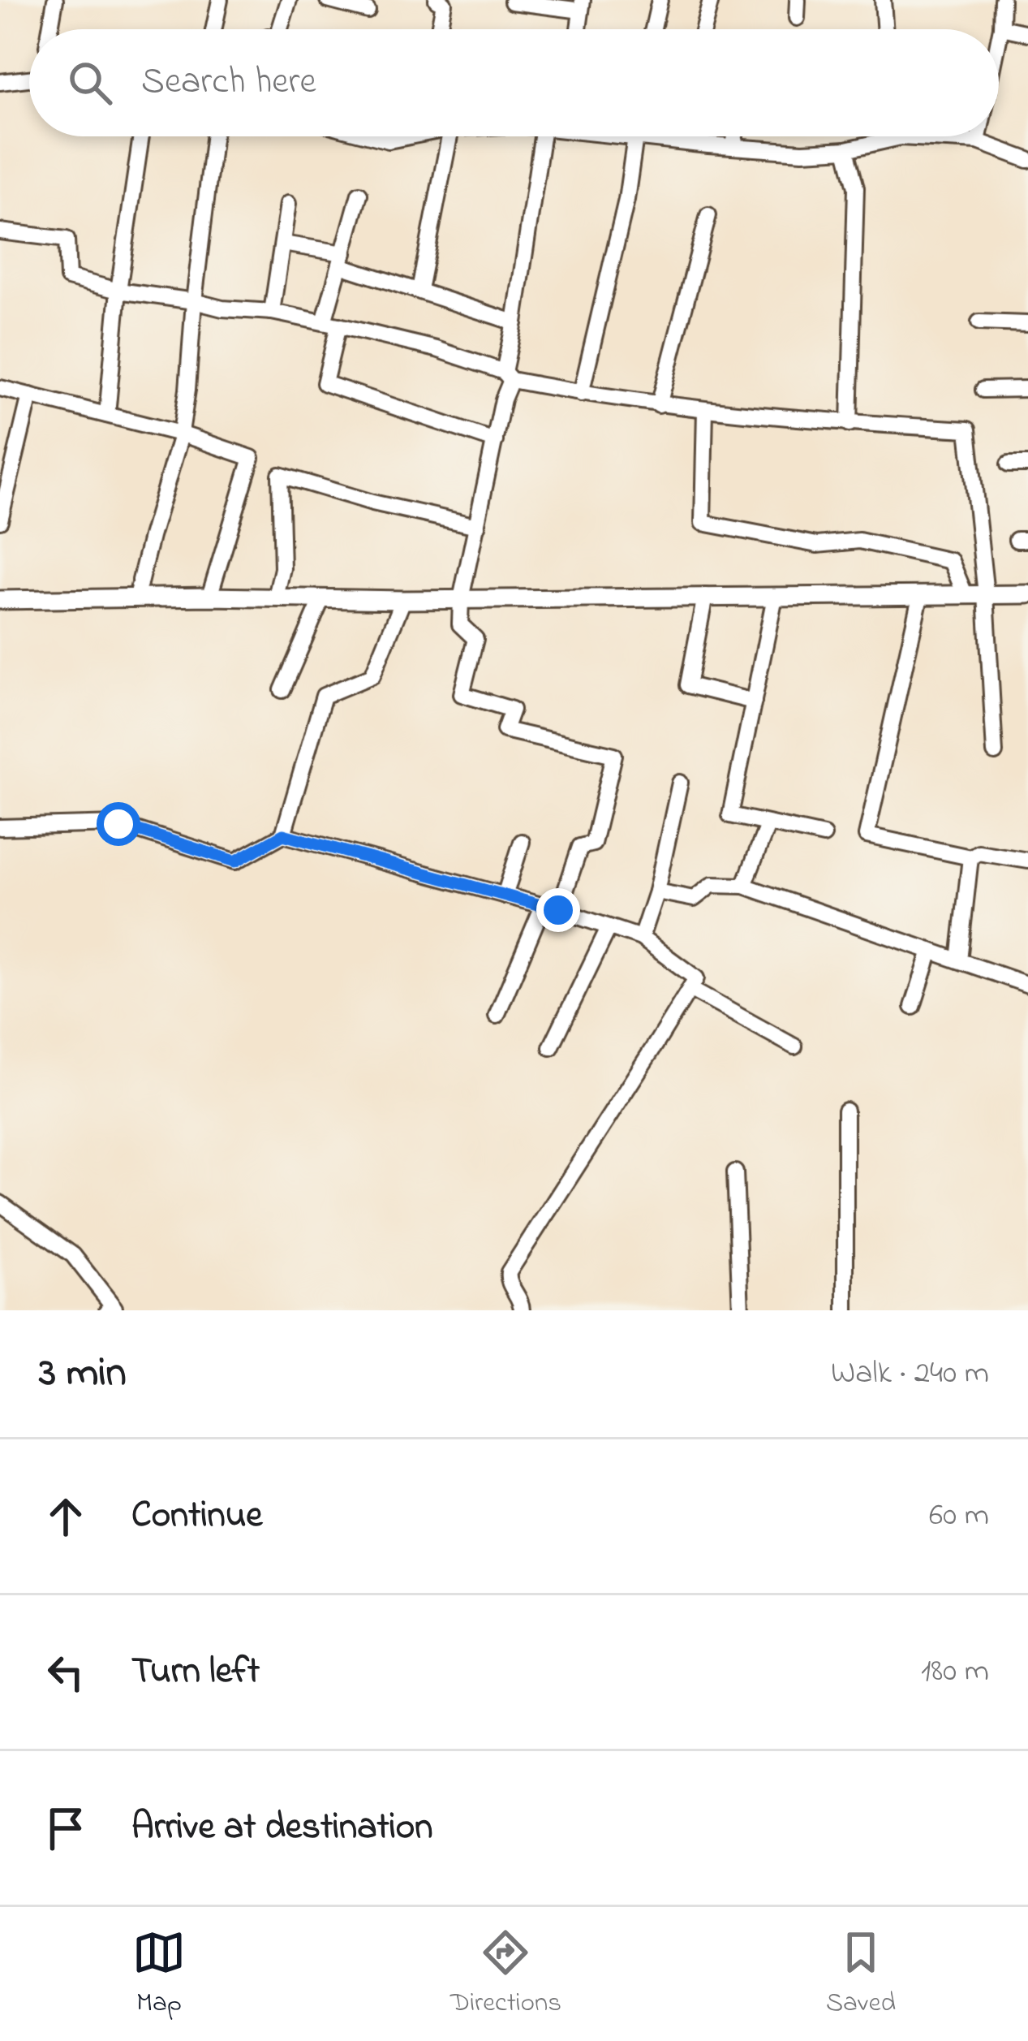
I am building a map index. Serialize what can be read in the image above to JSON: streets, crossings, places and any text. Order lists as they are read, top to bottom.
{
  "page": {
    "search": "Search here",
    "heading": ["3 min", "Walk · 240 m"],
    "list": [
      ["Continue", "60 m"],
      ["Turn left", "180 m"],
      "Arrive at destination"
    ],
    "nav": ["Map", "Directions", "Saved"]
  }
}
